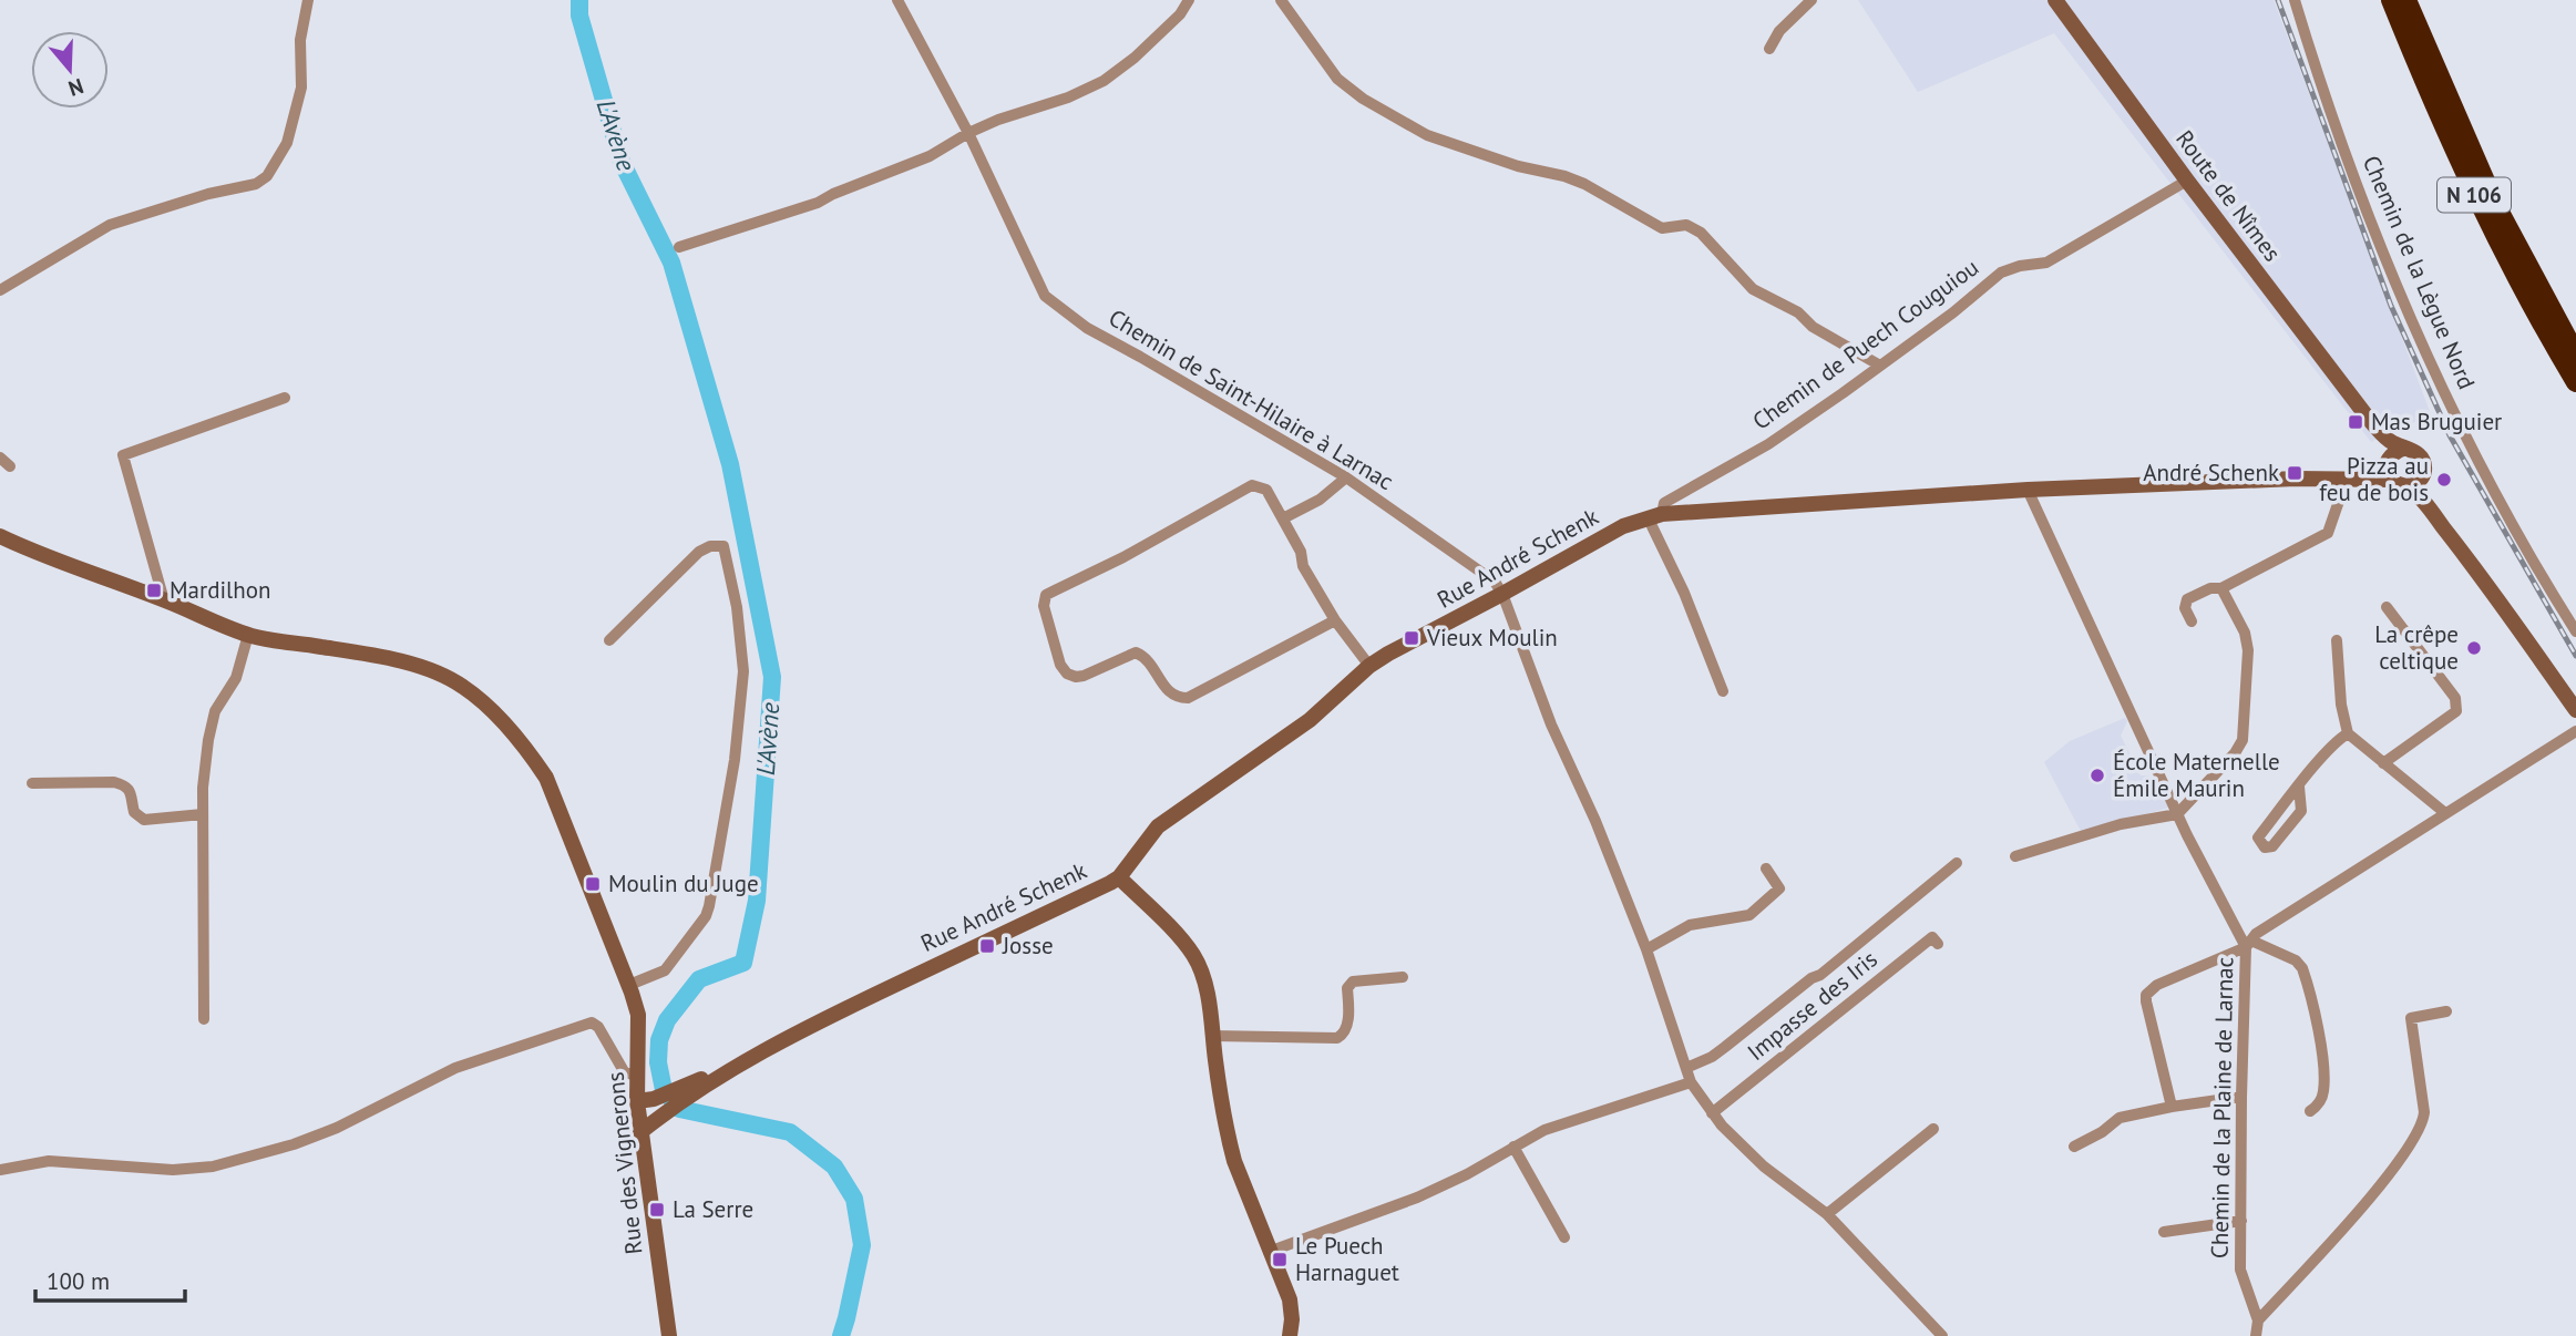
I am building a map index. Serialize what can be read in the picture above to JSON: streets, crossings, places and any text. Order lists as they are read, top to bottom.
{
  "streets": {
    "highway": ["N 106"],
    "street": [
      "Route de Nîmes",
      "Chemin de la Lègue Nord",
      "Chemin de Puech Couguiou",
      "Chemin de Saint-Hilaire à Larnac",
      "Rue André Schenk",
      "Impasse des Iris",
      "Chemin de la Plaine de Larnac",
      "Rue des Vignerons"
    ]
  },
  "crossings": [
    ["Route de Nîmes", "Chemin de Puech Couguiou"],
    ["Route de Nîmes", "Rue André Schenk"],
    ["Chemin de Puech Couguiou", "Rue André Schenk"],
    ["Chemin de Saint-Hilaire à Larnac", "Rue André Schenk"],
    ["Chemin de Saint-Hilaire à Larnac", "Impasse des Iris"],
    ["Rue André Schenk", "Rue des Vignerons"]
  ],
  "water": ["L'Avène"],
  "places": {
    "transit": [
      "Mas Bruguier",
      "André Schenk",
      "Mardilhon",
      "Vieux Moulin",
      "Moulin du Juge",
      "Josse",
      "La Serre",
      "Le Puech Harnaguet"
    ],
    "other": ["Pizza au feu de bois", "La crêpe celtique", "École Maternelle Émile Maurin"]
  },
  "scale_bar": "100 m",
  "north": "bottom"
}
